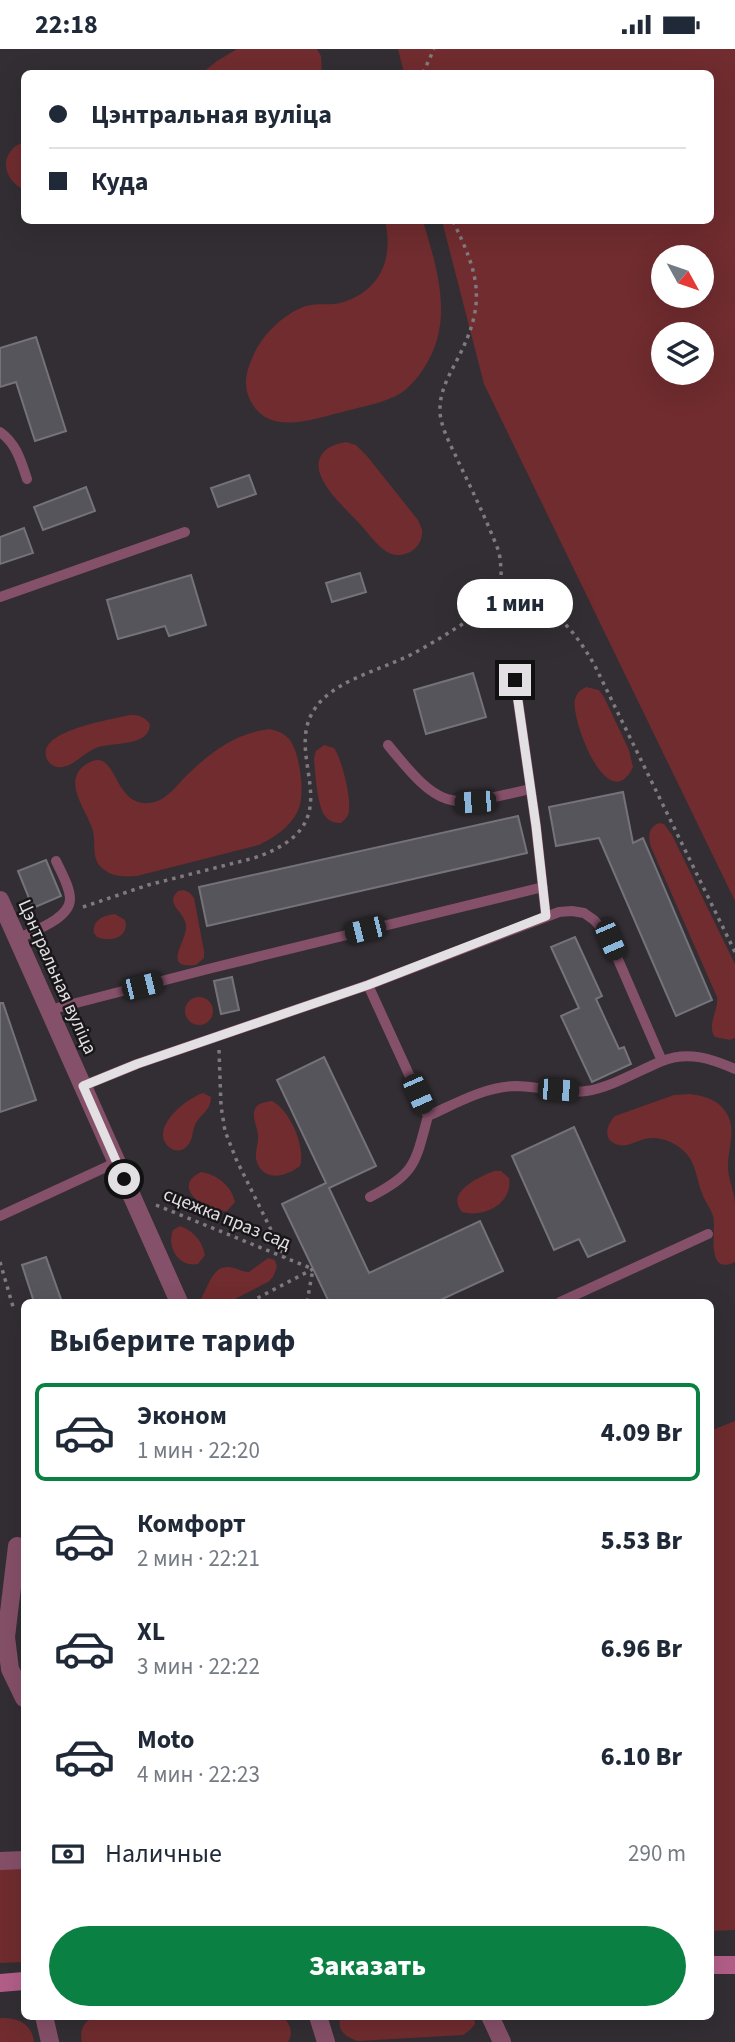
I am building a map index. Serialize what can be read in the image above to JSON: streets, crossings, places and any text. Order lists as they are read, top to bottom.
{
  "streets": {
    "street": ["Цэнтральная вуліца"],
    "path": ["сцежка праз сад"]
  },
  "crossings": [
    ["Цэнтральная вуліца", "сцежка праз сад"]
  ],
  "north": "bottom right",
  "page": {
    "status": "22:18",
    "banner": ["Цэнтральная вуліца", "Куда"],
    "bubble": "1 мин",
    "heading": "Выберите тариф",
    "list": [
      {
        "name": "Эконом",
        "note": "1 мин · 22:20",
        "value": "4.09 Br"
      },
      {
        "name": "Комфорт",
        "note": "2 мин · 22:21",
        "value": "5.53 Br"
      },
      {
        "name": "XL",
        "note": "3 мин · 22:22",
        "value": "6.96 Br"
      },
      {
        "name": "Moto",
        "note": "4 мин · 22:23",
        "value": "6.10 Br"
      }
    ],
    "pay": ["Наличные", "290 m"],
    "buttons": "Заказать"
  }
}
